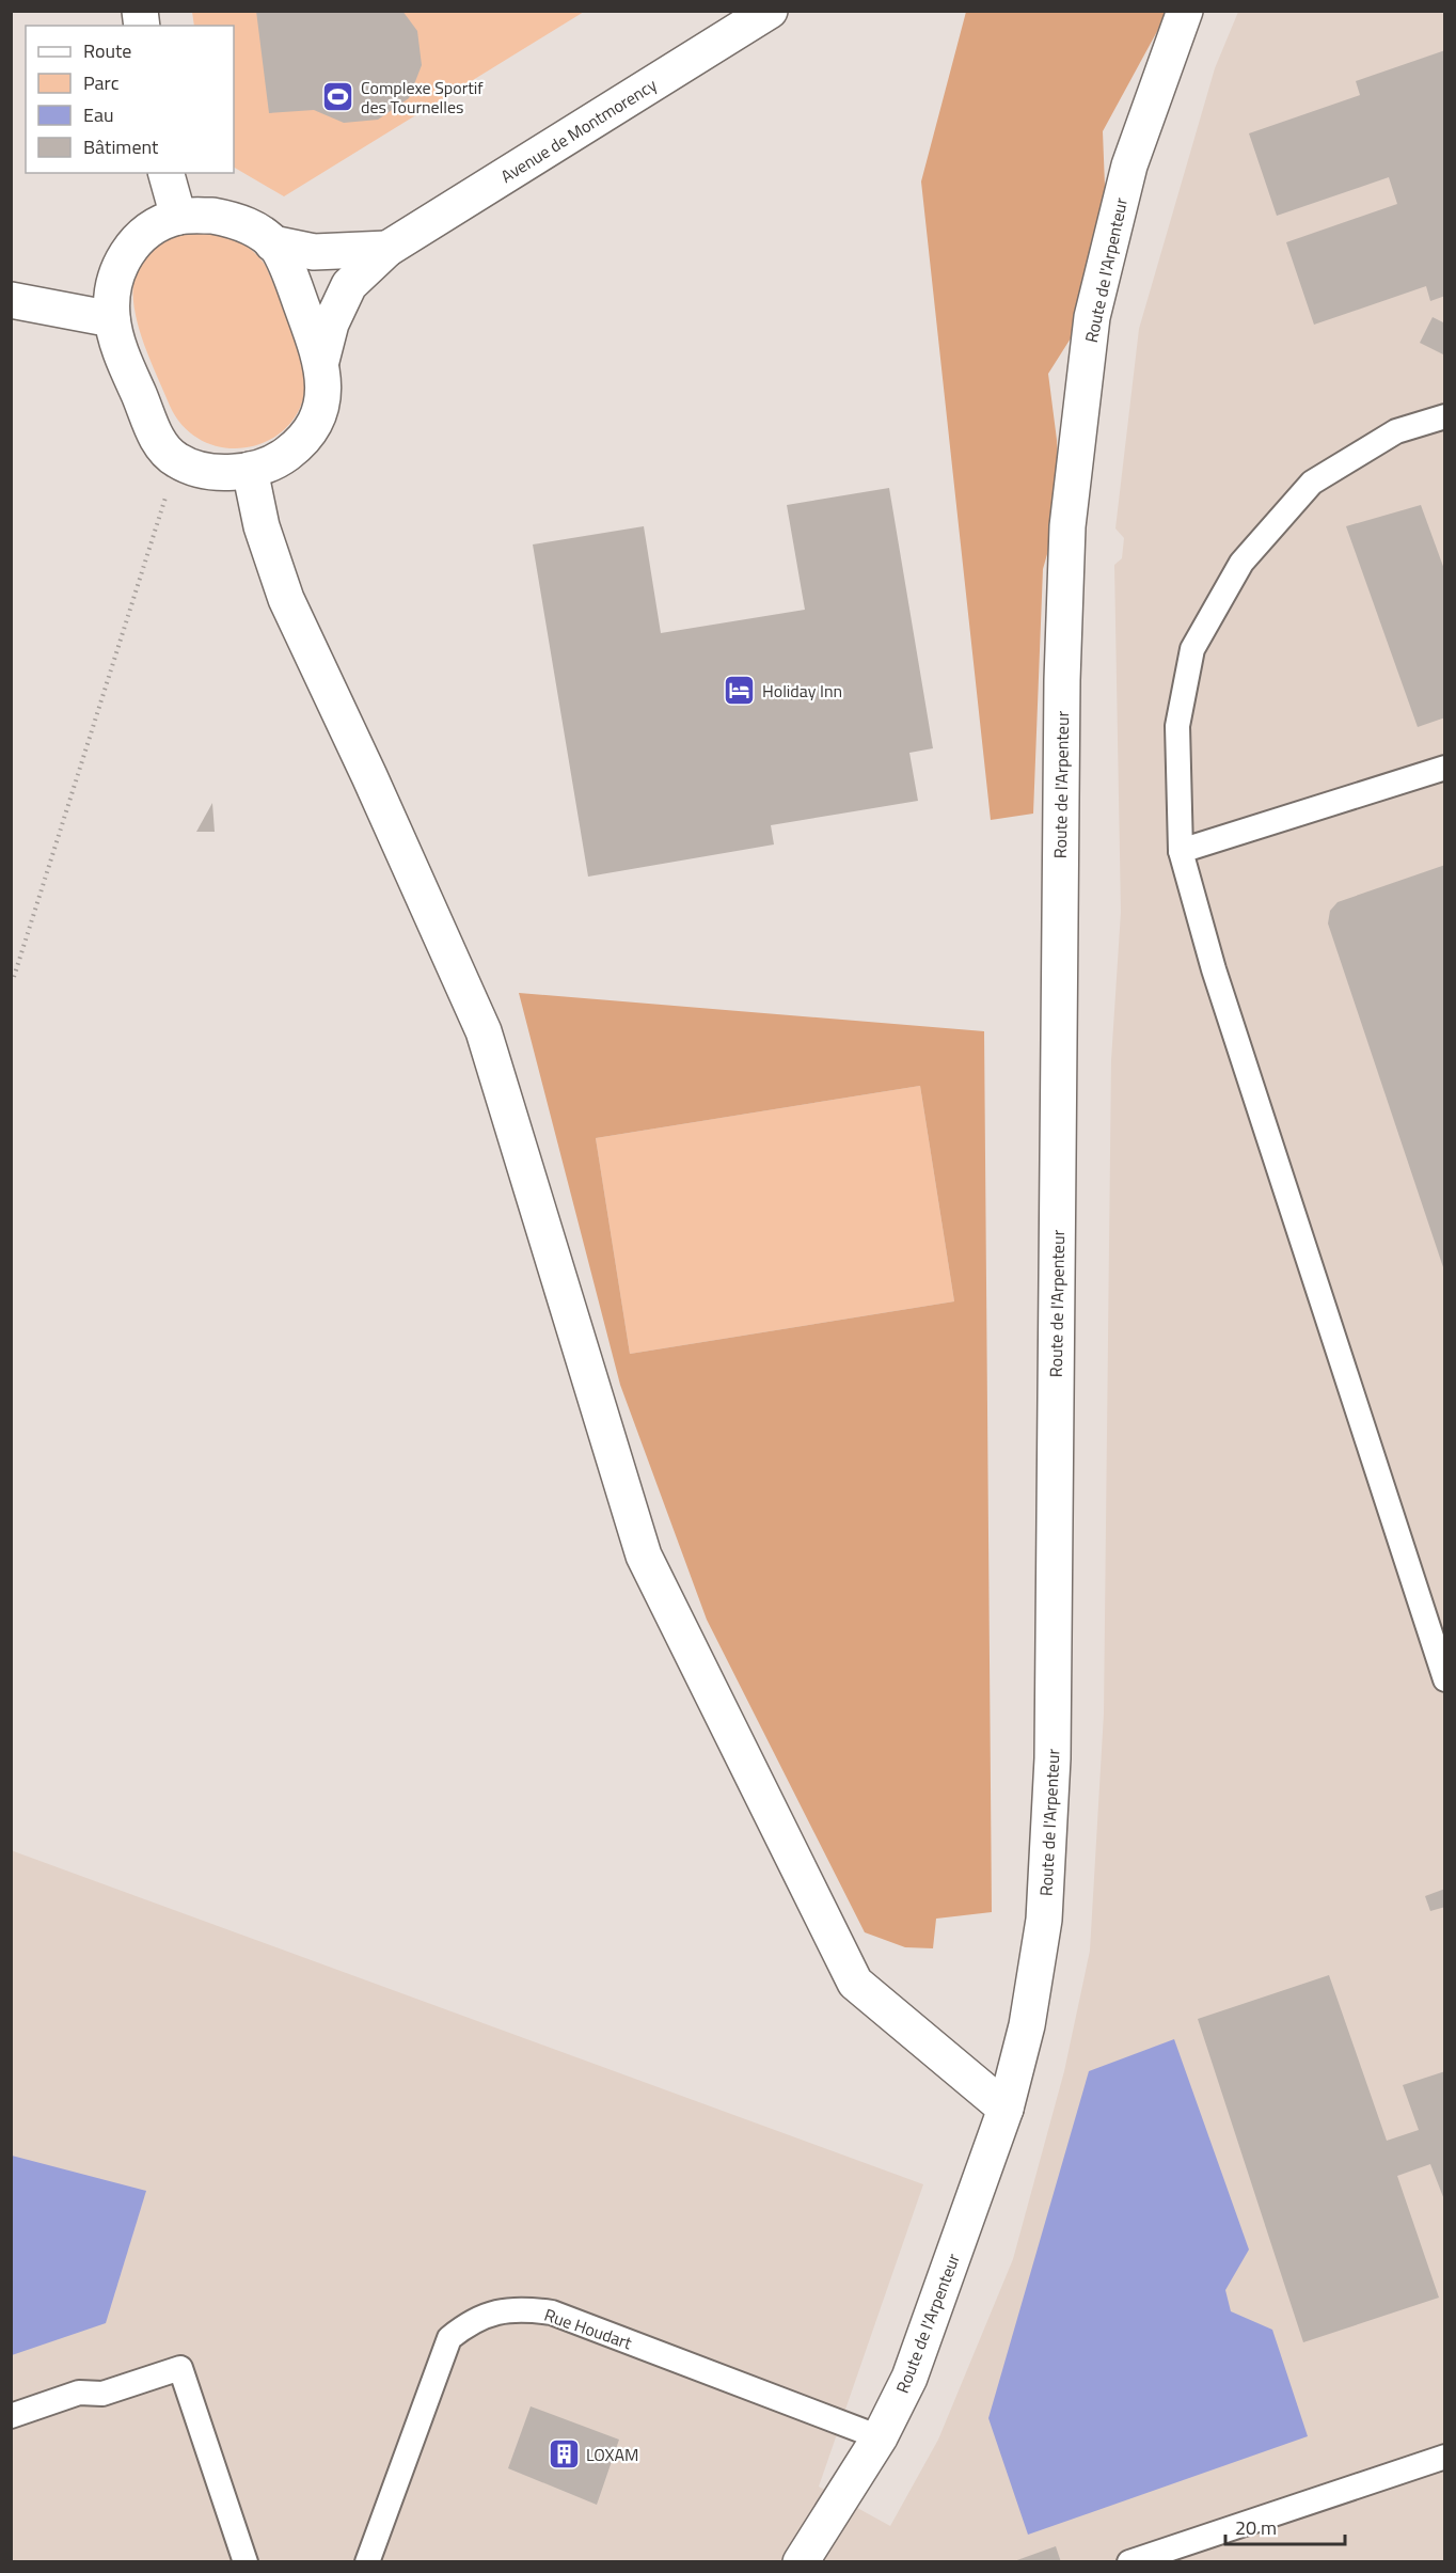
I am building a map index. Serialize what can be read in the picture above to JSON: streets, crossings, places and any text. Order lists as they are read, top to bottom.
{
  "streets": {
    "street": ["Avenue de Montmorency", "Route de l'Arpenteur"],
    "lane": ["Rue Houdart"]
  },
  "crossings": [
    ["Route de l'Arpenteur", "Rue Houdart"]
  ],
  "places": {
    "sports": ["Complexe Sportif des Tournelles"],
    "hotel": ["Holiday Inn"],
    "building": ["LOXAM"]
  },
  "legend": [
    "Route",
    "Parc",
    "Eau",
    "Bâtiment"
  ],
  "scale_bar": "20 m"
}
